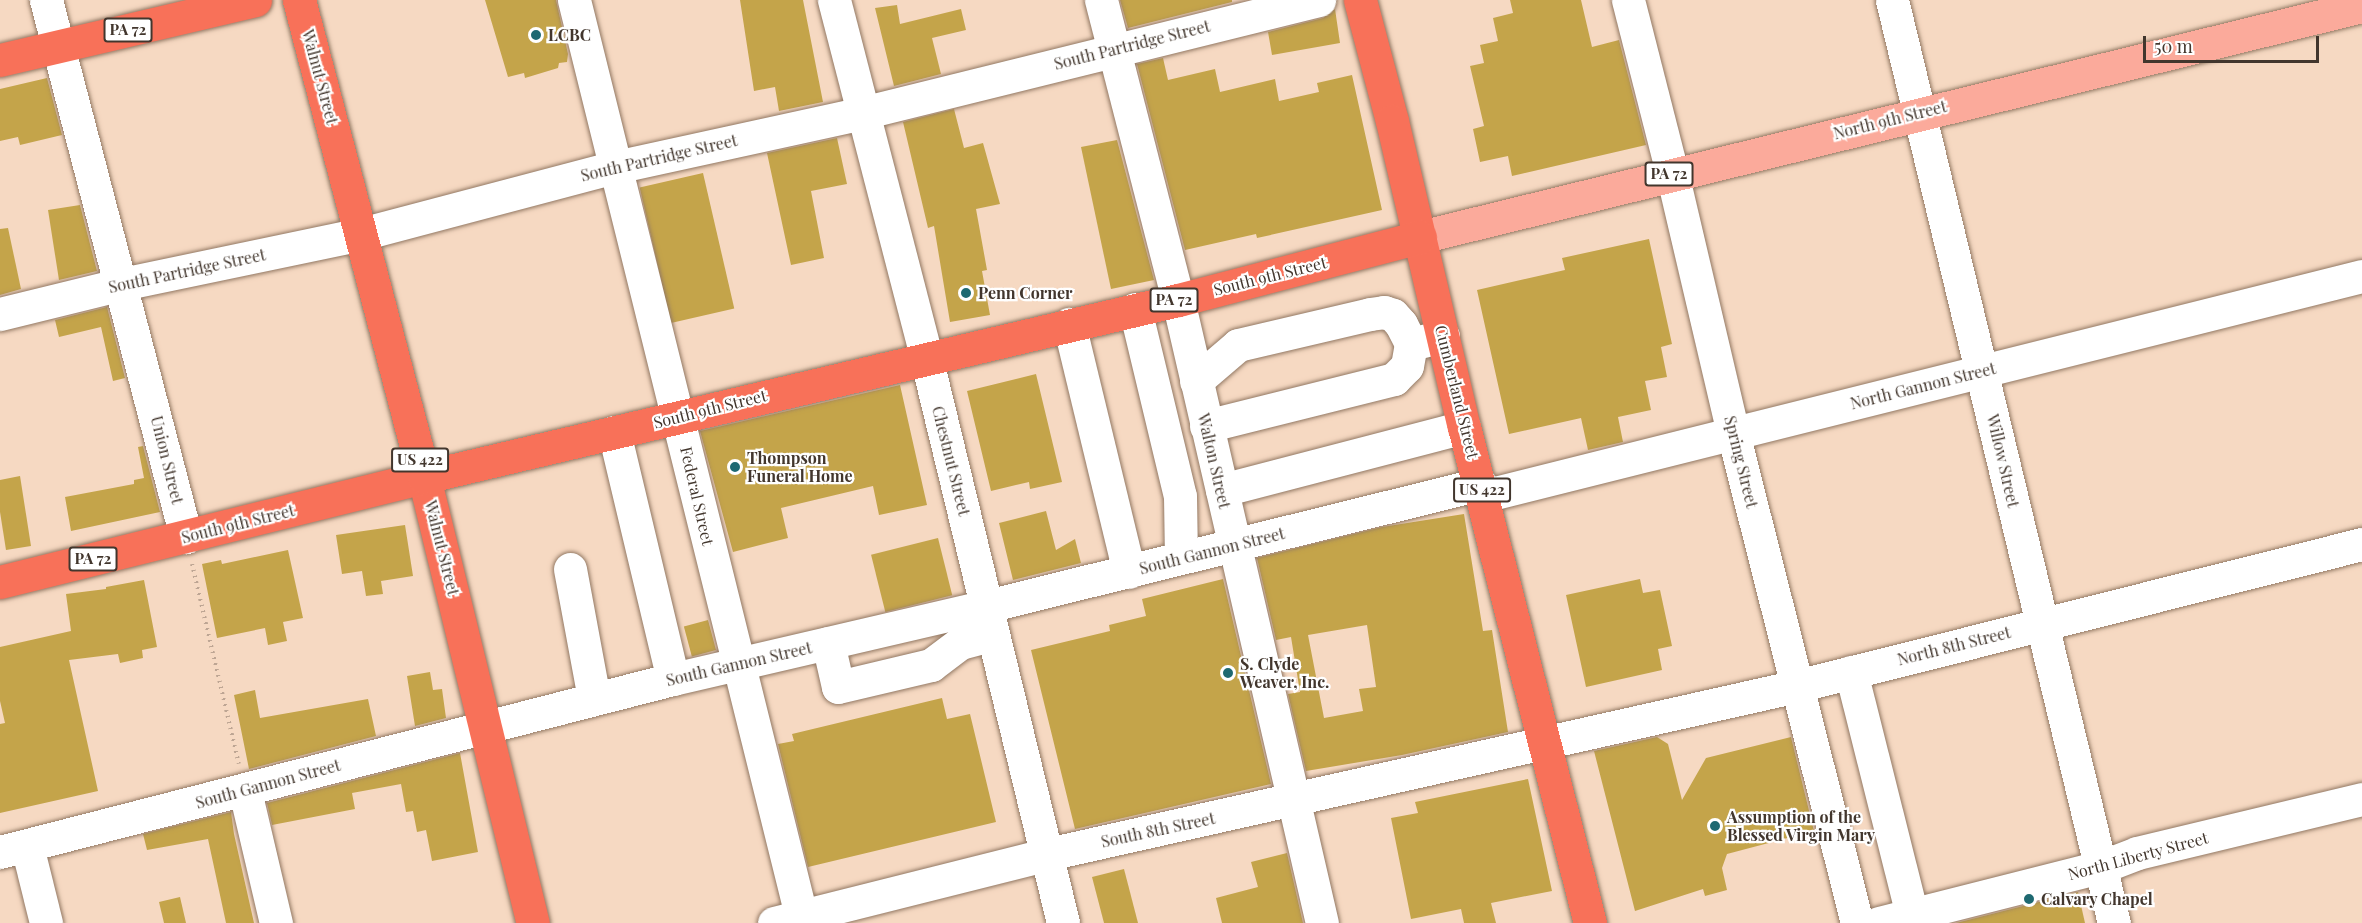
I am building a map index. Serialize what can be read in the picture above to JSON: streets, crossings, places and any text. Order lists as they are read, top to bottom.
{
  "streets": {
    "highway": [
      "PA 72",
      "Walnut Street",
      "South 9th Street",
      "Cumberland Street",
      "US 422"
    ],
    "main road": ["North 9th Street"],
    "street": [
      "South Partridge Street",
      "North Gannon Street",
      "Union Street",
      "Chestnut Street",
      "Walton Street",
      "Willow Street",
      "Spring Street",
      "Federal Street",
      "South Gannon Street",
      "North 8th Street",
      "South 8th Street",
      "North Liberty Street"
    ]
  },
  "crossings": [
    ["PA 72", "Union Street"],
    ["South Partridge Street", "Walnut Street"],
    ["South Partridge Street", "Union Street"],
    ["South Partridge Street", "Chestnut Street"],
    ["South Partridge Street", "Walton Street"],
    ["South Partridge Street", "Federal Street"],
    ["Walnut Street", "South 9th Street"],
    ["Walnut Street", "South Gannon Street"],
    ["North 9th Street", "South 9th Street"],
    ["North 9th Street", "Cumberland Street"],
    ["North 9th Street", "Willow Street"],
    ["North 9th Street", "Spring Street"],
    ["South 9th Street", "Cumberland Street"],
    ["South 9th Street", "Union Street"],
    ["South 9th Street", "Chestnut Street"],
    ["South 9th Street", "Walton Street"],
    ["South 9th Street", "Federal Street"],
    ["North Gannon Street", "Cumberland Street"],
    ["North Gannon Street", "Willow Street"],
    ["North Gannon Street", "Spring Street"],
    ["North Gannon Street", "South Gannon Street"],
    ["Cumberland Street", "South Gannon Street"],
    ["Cumberland Street", "North 8th Street"],
    ["Cumberland Street", "South 8th Street"],
    ["Chestnut Street", "South Gannon Street"],
    ["Chestnut Street", "South 8th Street"],
    ["Walton Street", "South Gannon Street"],
    ["Walton Street", "South 8th Street"],
    ["Willow Street", "North 8th Street"],
    ["Willow Street", "North Liberty Street"],
    ["Spring Street", "North 8th Street"],
    ["Federal Street", "South Gannon Street"],
    ["Federal Street", "South 8th Street"],
    ["North 8th Street", "South 8th Street"]
  ],
  "places": [
    "LCBC",
    "Penn Corner",
    "Thompson Funeral Home",
    "S. Clyde Weaver, Inc.",
    "Assumption of the Blessed Virgin Mary",
    "Calvary Chapel"
  ],
  "scale_bar": "50 m"
}
